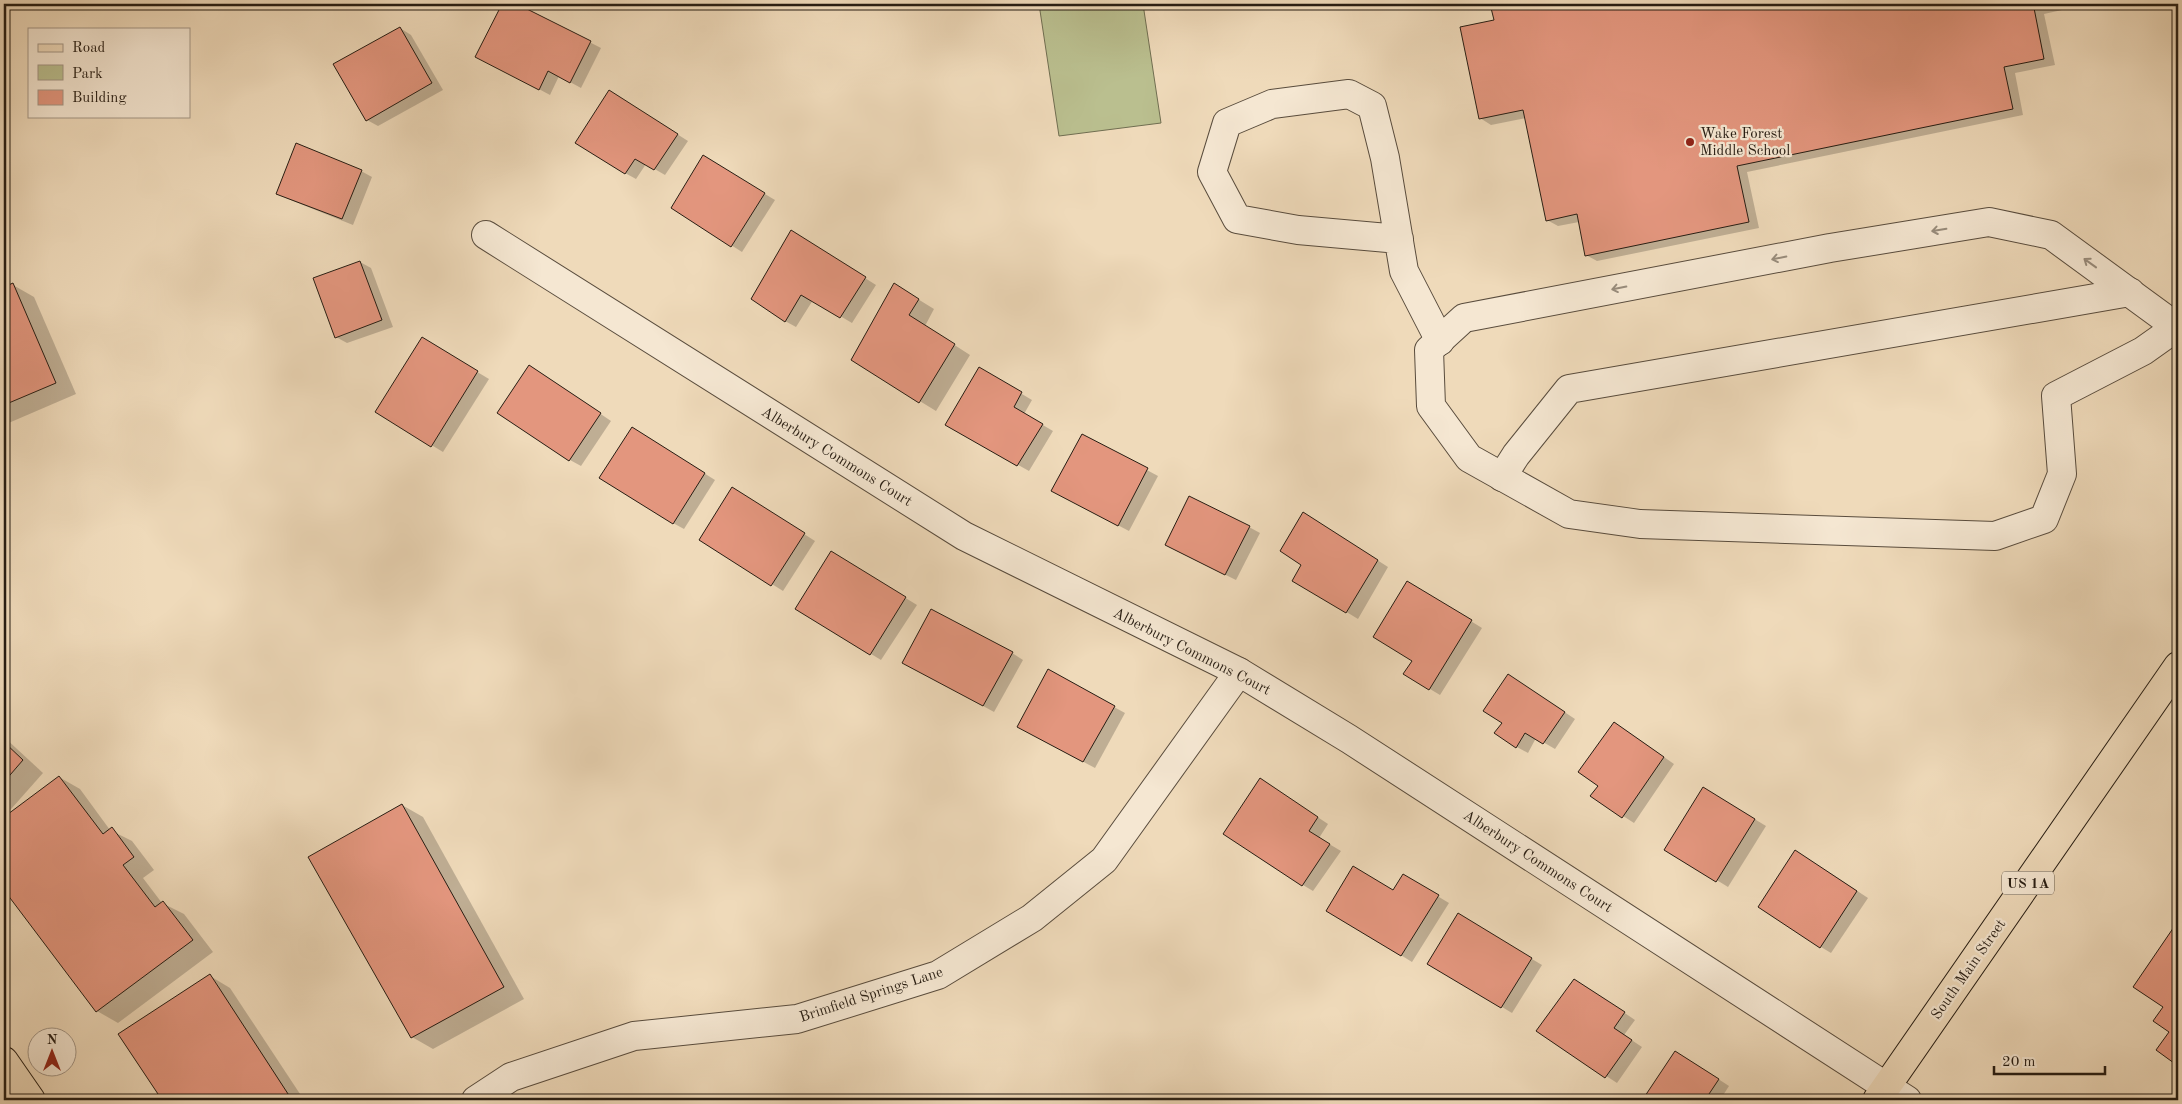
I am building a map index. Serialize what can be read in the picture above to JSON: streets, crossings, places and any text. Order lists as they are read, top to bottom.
{
  "streets": {
    "main road": ["US 1A", "South Main Street"],
    "street": ["Alberbury Commons Court", "Brimfield Springs Lane"]
  },
  "crossings": [
    ["Alberbury Commons Court", "South Main Street"],
    ["Alberbury Commons Court", "Brimfield Springs Lane"]
  ],
  "places": ["Wake Forest Middle School"],
  "legend": ["Road", "Park", "Building"],
  "scale_bar": "20 m",
  "north": "top"
}
